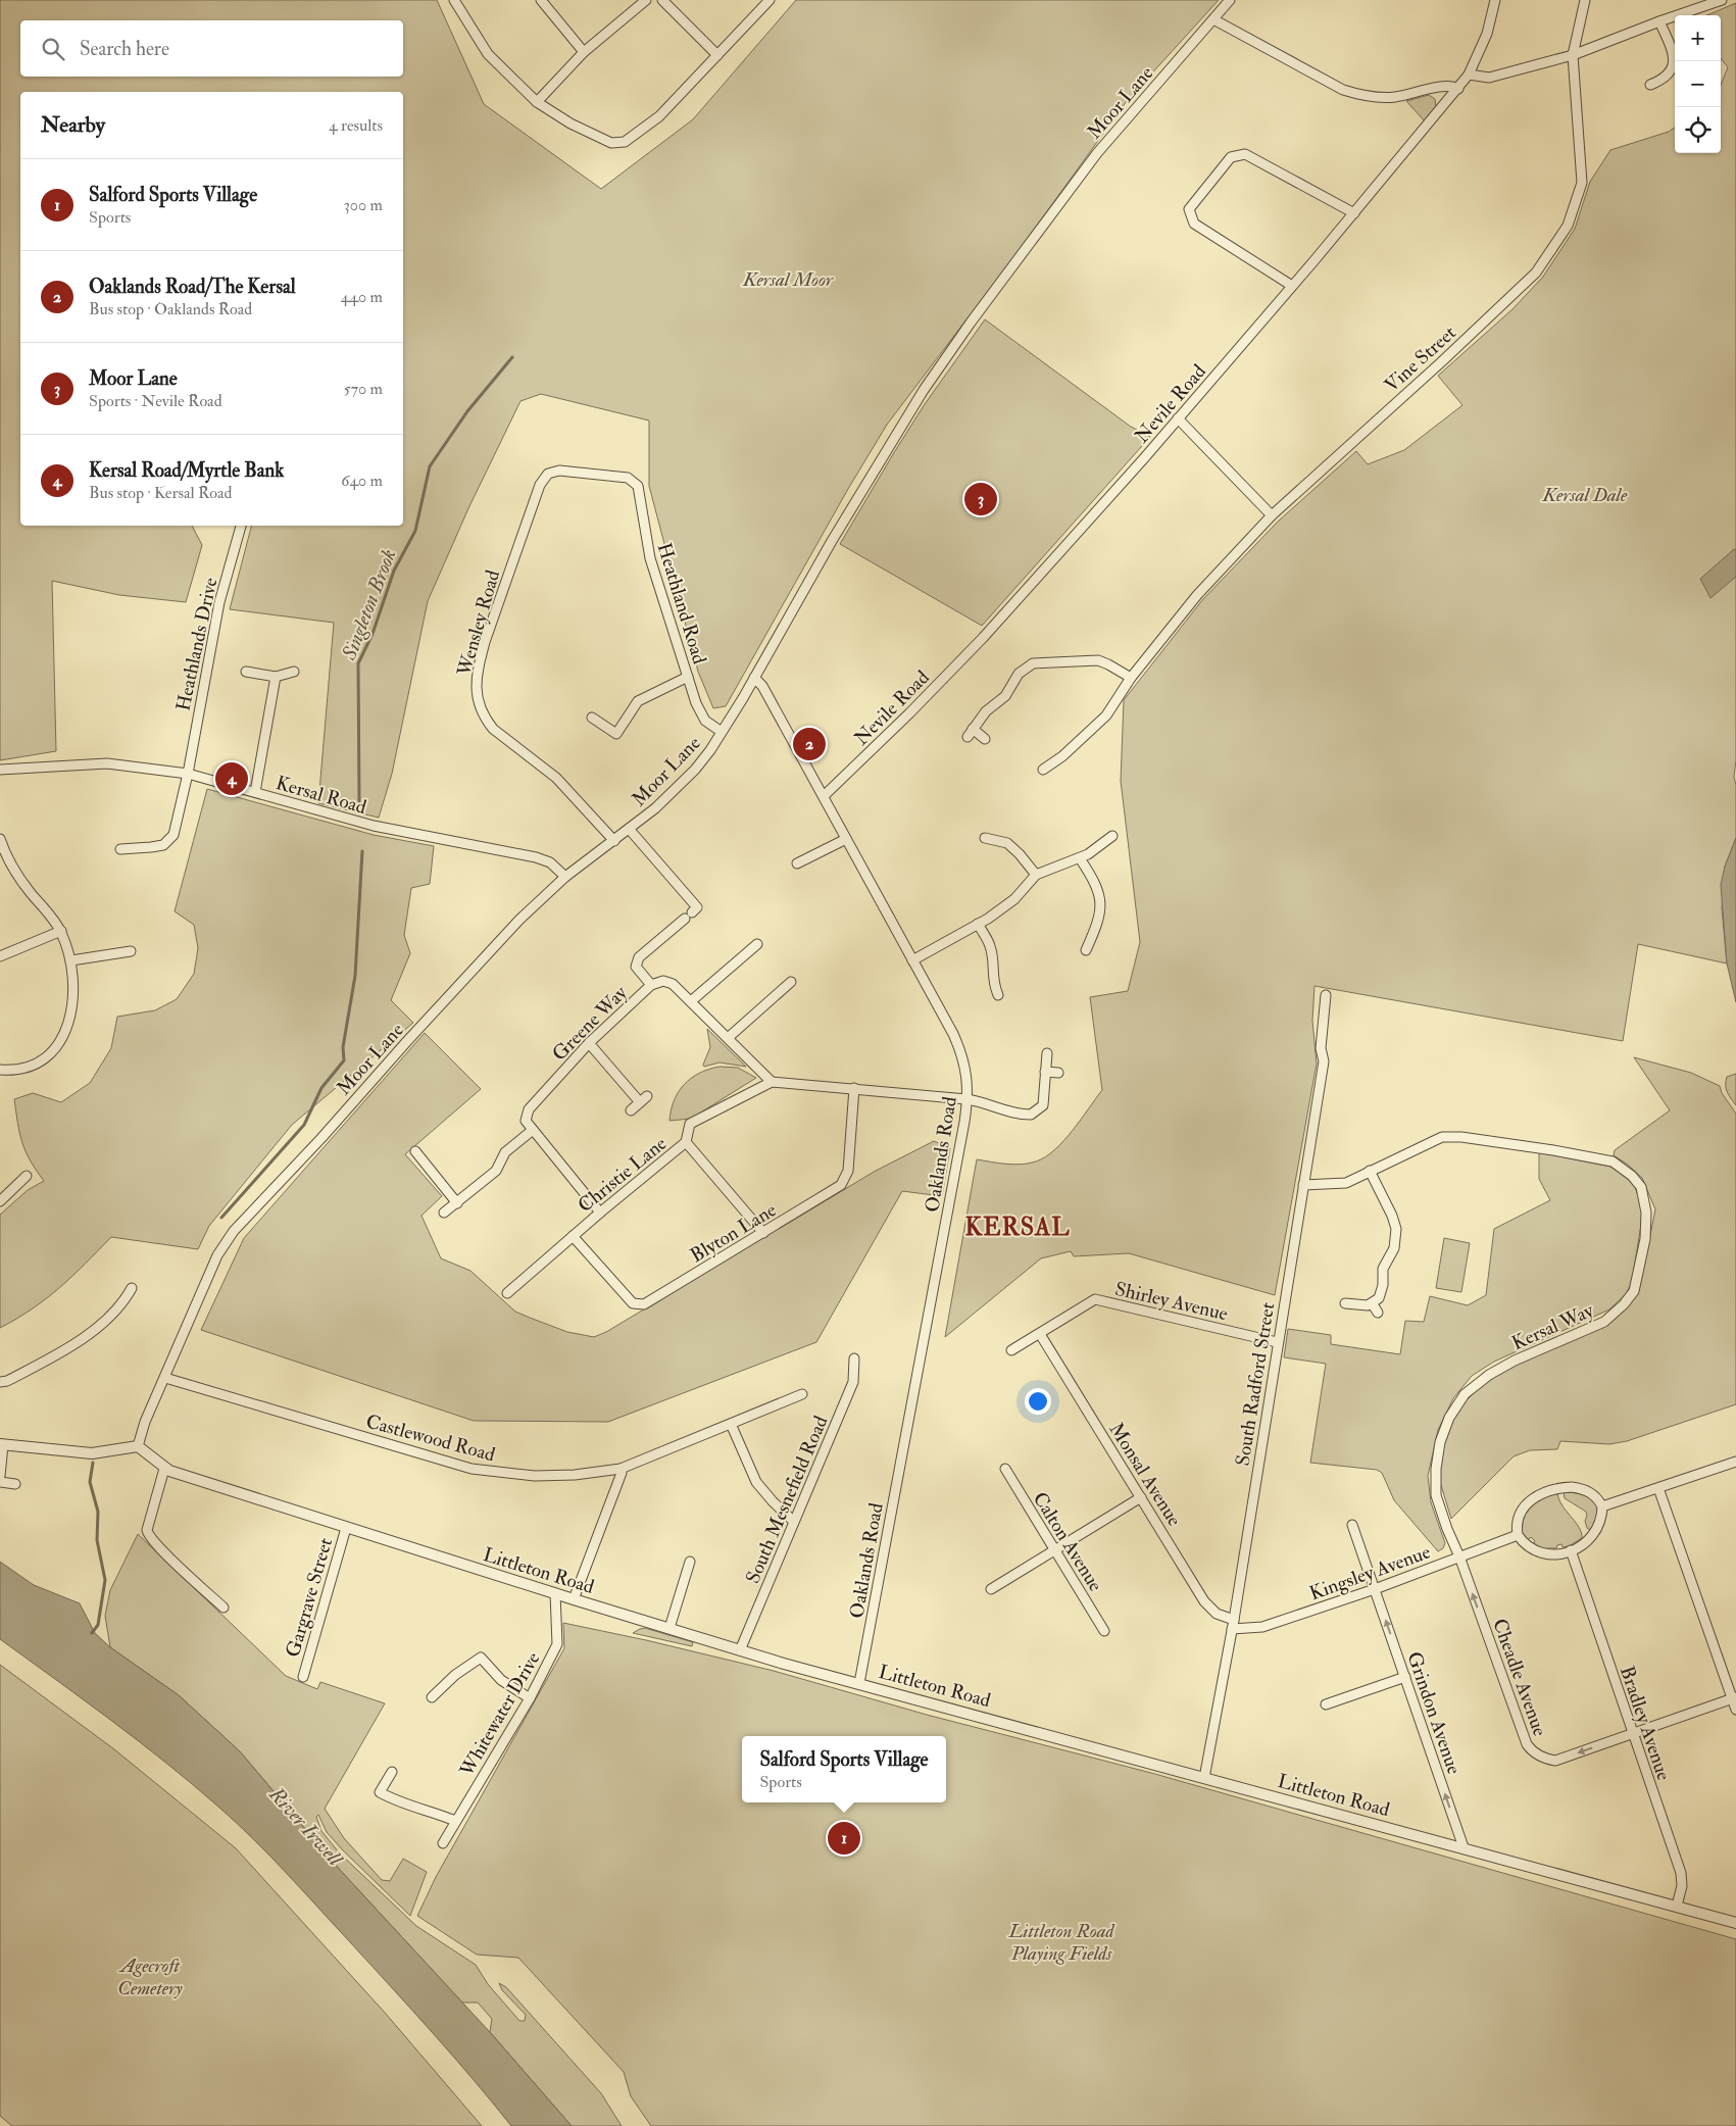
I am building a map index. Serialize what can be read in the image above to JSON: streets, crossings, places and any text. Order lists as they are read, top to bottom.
{
  "streets": {
    "street": [
      "Moor Lane",
      "Vine Street",
      "Nevile Road",
      "Heathland Road",
      "Wensley Road",
      "Heathlands Drive",
      "Kersal Road",
      "Greene Way",
      "Oaklands Road",
      "Christie Lane",
      "Blyton Lane",
      "Shirley Avenue",
      "Kersal Way",
      "South Radford Street",
      "Castlewood Road",
      "Monsal Avenue",
      "South Mesnefield Road",
      "Calton Avenue",
      "Littleton Road",
      "Kingsley Avenue",
      "Gargrave Street",
      "Cheadle Avenue",
      "Grindon Avenue",
      "Whitewater Drive",
      "Bradley Avenue"
    ]
  },
  "crossings": [
    ["Moor Lane", "Heathland Road"],
    ["Moor Lane", "Wensley Road"],
    ["Moor Lane", "Kersal Road"],
    ["Moor Lane", "Oaklands Road"],
    ["Moor Lane", "Castlewood Road"],
    ["Moor Lane", "Littleton Road"],
    ["Nevile Road", "Oaklands Road"],
    ["Heathland Road", "Wensley Road"],
    ["Heathlands Drive", "Kersal Road"],
    ["Greene Way", "Christie Lane"],
    ["Oaklands Road", "Littleton Road"],
    ["Christie Lane", "Blyton Lane"],
    ["Shirley Avenue", "South Radford Street"],
    ["Shirley Avenue", "Monsal Avenue"],
    ["Kersal Way", "South Radford Street"],
    ["Kersal Way", "Kingsley Avenue"],
    ["Kersal Way", "Cheadle Avenue"],
    ["South Radford Street", "Monsal Avenue"],
    ["South Radford Street", "Littleton Road"],
    ["South Radford Street", "Kingsley Avenue"],
    ["South Mesnefield Road", "Littleton Road"],
    ["Littleton Road", "Gargrave Street"],
    ["Littleton Road", "Grindon Avenue"],
    ["Littleton Road", "Whitewater Drive"],
    ["Littleton Road", "Bradley Avenue"],
    ["Kingsley Avenue", "Cheadle Avenue"],
    ["Kingsley Avenue", "Grindon Avenue"],
    ["Kingsley Avenue", "Bradley Avenue"],
    ["Cheadle Avenue", "Bradley Avenue"]
  ],
  "one_way": ["Grindon Avenue"],
  "districts": ["KERSAL"],
  "water": ["Singleton Brook", "River Irwell"],
  "parks": [
    "Kersal Moor",
    "Kersal Dale",
    "Littleton Road Playing Fields",
    "Agecroft Cemetery"
  ],
  "page": {
    "map_buttons": ["+", "−"],
    "search": "Search here",
    "heading": ["Nearby", "4 results"],
    "list": [
      {
        "mark": "1",
        "name": "Salford Sports Village",
        "note": "Sports",
        "value": "300 m"
      },
      {
        "mark": "2",
        "name": "Oaklands Road/The Kersal",
        "note": "Bus stop · Oaklands Road",
        "value": "440 m"
      },
      {
        "mark": "3",
        "name": "Moor Lane",
        "note": "Sports · Nevile Road",
        "value": "570 m"
      },
      {
        "mark": "4",
        "name": "Kersal Road/Myrtle Bank",
        "note": "Bus stop · Kersal Road",
        "value": "640 m"
      }
    ],
    "pins": [
      "3",
      "2",
      "4",
      "1"
    ],
    "popup": ["Salford Sports Village", "Sports"]
  }
}
